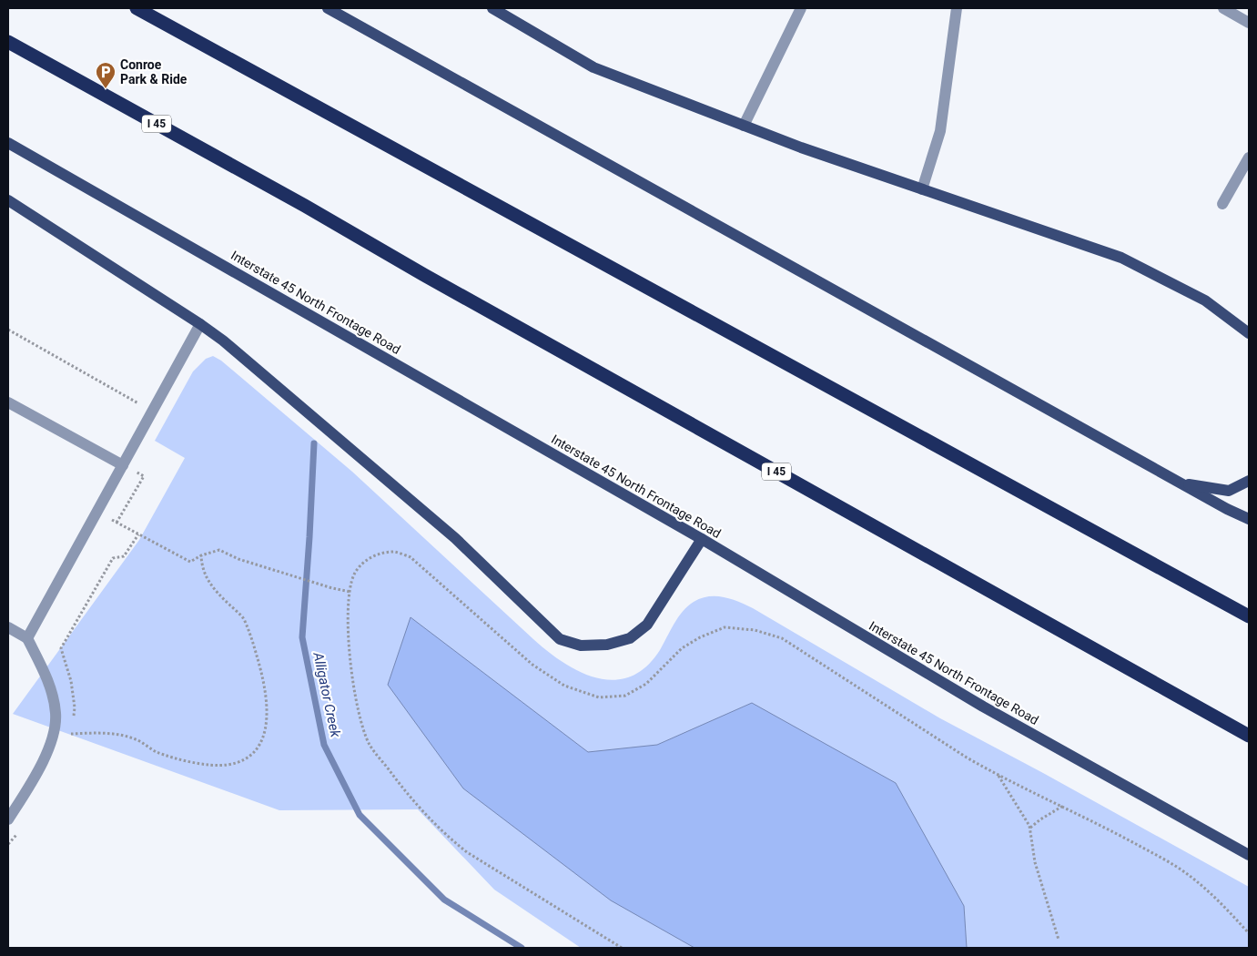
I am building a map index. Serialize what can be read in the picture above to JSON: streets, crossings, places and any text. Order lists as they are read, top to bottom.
{
  "streets": {
    "highway": ["I 45"],
    "main road": ["Interstate 45 North Frontage Road"]
  },
  "water": ["Alligator Creek"],
  "places": {
    "parking": ["Conroe Park & Ride"]
  }
}
